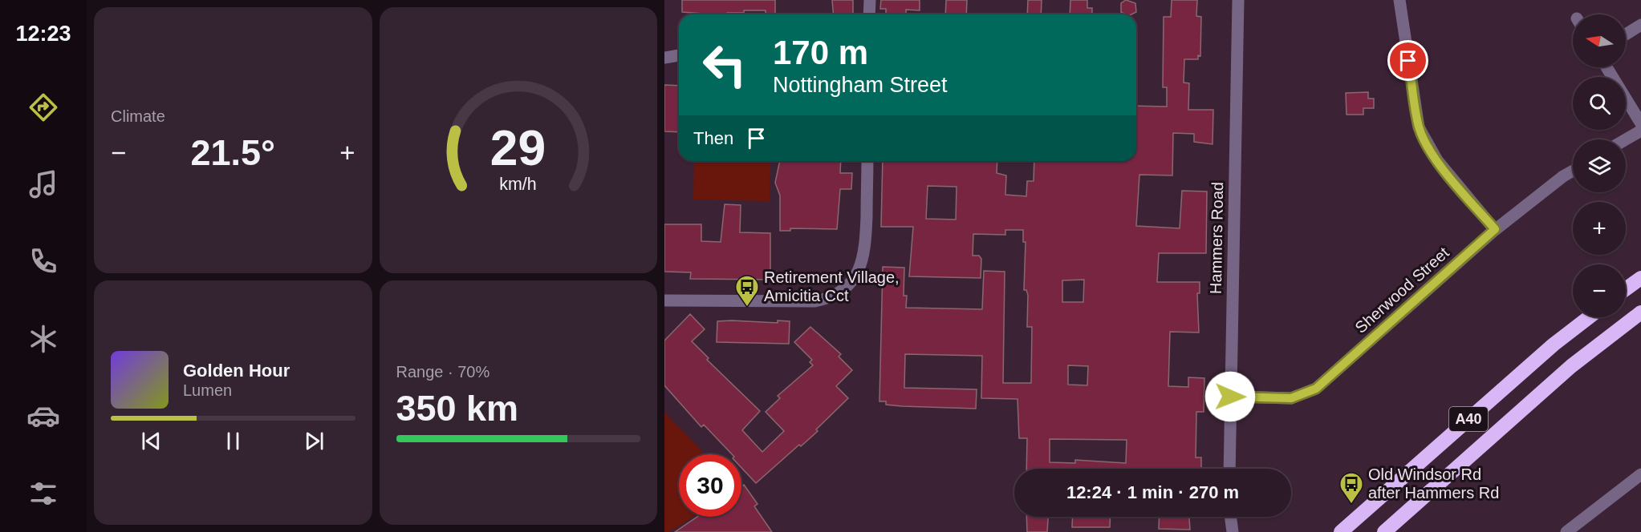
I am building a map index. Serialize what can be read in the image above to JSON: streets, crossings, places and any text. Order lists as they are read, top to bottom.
{
  "streets": {
    "highway": ["A40"],
    "street": ["Hammers Road", "Sherwood Street"]
  },
  "crossings": [
    ["Hammers Road", "Sherwood Street"]
  ],
  "places": {
    "bus stop": ["Retirement Village, Amicitia Cct", "Old Windsor Rd after Hammers Rd"]
  },
  "north": "left",
  "page": {
    "tabs": "12:23",
    "tile": [
      "Climate",
      ["Range · 70%", "350 km"]
    ],
    "map_buttons": ["+", "−"],
    "turn": ["170 m", "Nottingham Street"],
    "then": "Then",
    "heat": ["−", "21.5°", "+"],
    "song": ["Golden Hour", "Lumen"],
    "limit": "30",
    "trip": "12:24 · 1 min · 270 m",
    "gauge": ["29", "km/h"]
  }
}
